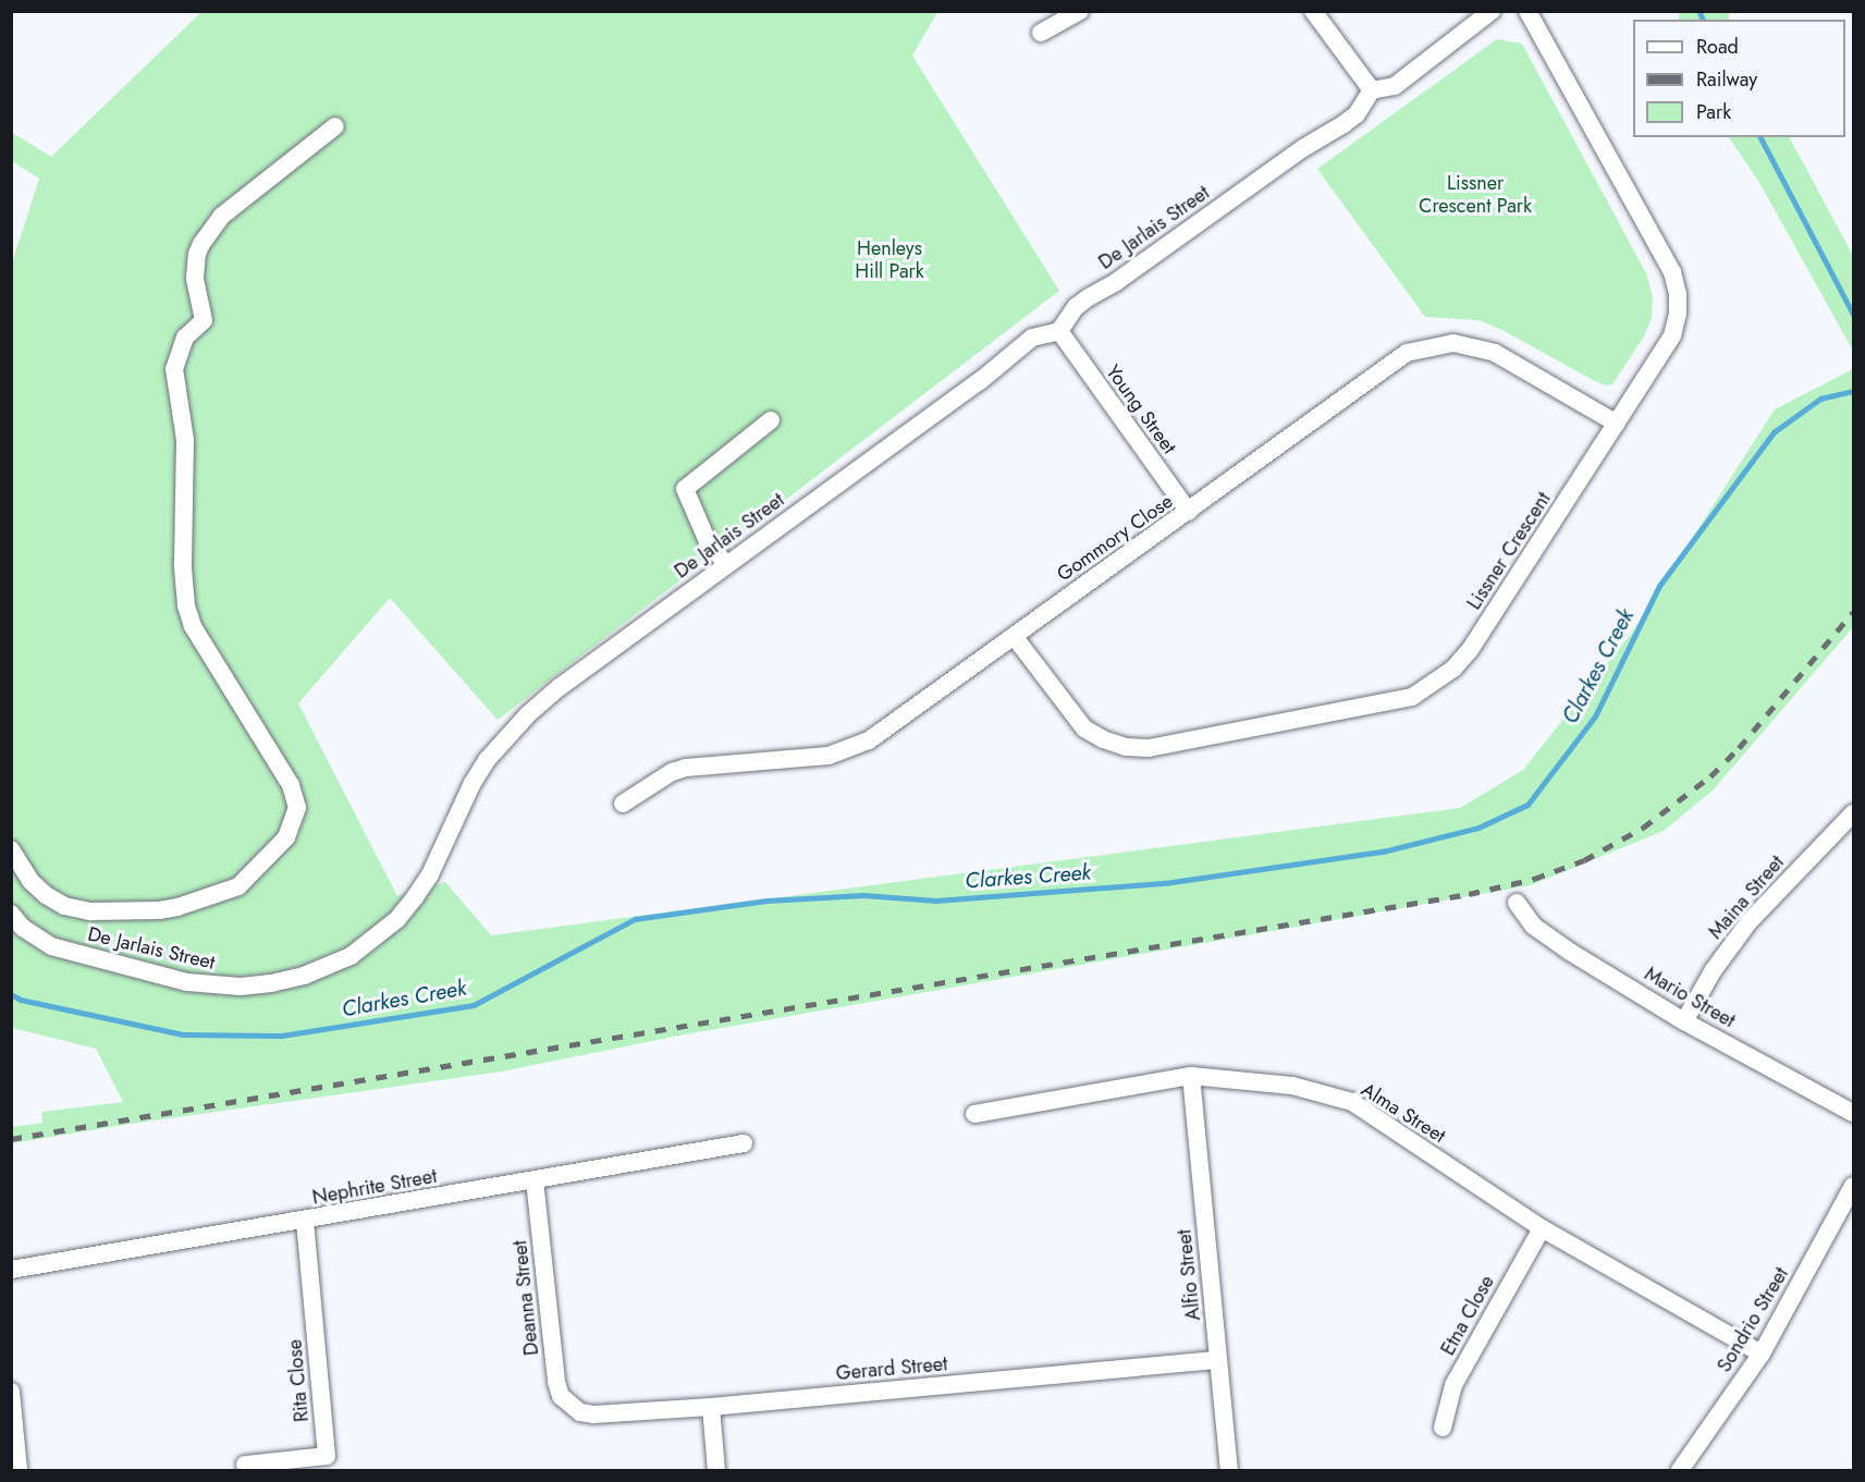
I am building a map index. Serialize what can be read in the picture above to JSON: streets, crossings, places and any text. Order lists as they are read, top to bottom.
{
  "streets": {
    "street": [
      "De Jarlais Street",
      "Young Street",
      "Gommory Close",
      "Lissner Crescent",
      "Maina Street",
      "Mario Street",
      "Alma Street",
      "Nephrite Street",
      "Alfio Street",
      "Deanna Street",
      "Etna Close",
      "Sondrio Street",
      "Gerard Street",
      "Rita Close"
    ]
  },
  "crossings": [
    ["De Jarlais Street", "Young Street"],
    ["Young Street", "Gommory Close"],
    ["Gommory Close", "Lissner Crescent"],
    ["Maina Street", "Mario Street"],
    ["Alma Street", "Alfio Street"],
    ["Alma Street", "Etna Close"],
    ["Alma Street", "Sondrio Street"],
    ["Nephrite Street", "Deanna Street"],
    ["Nephrite Street", "Rita Close"],
    ["Alfio Street", "Gerard Street"],
    ["Deanna Street", "Gerard Street"]
  ],
  "water": ["Clarkes Creek"],
  "parks": ["Lissner Crescent Park", "Henleys Hill Park"],
  "legend": ["Road", "Railway", "Park"]
}
